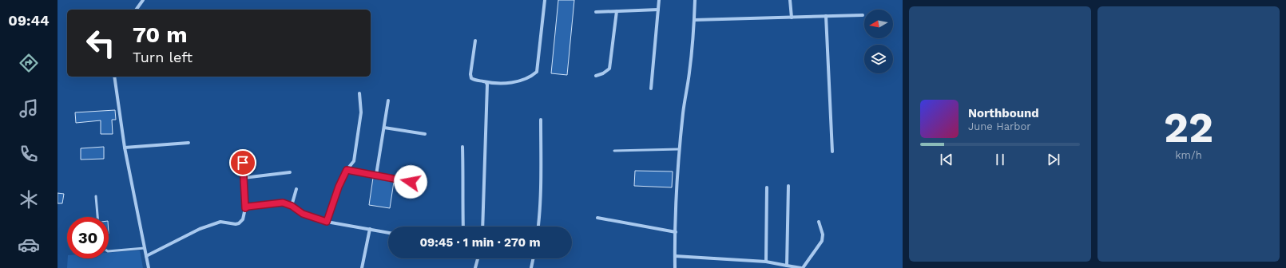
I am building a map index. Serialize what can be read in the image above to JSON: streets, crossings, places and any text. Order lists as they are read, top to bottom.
{
  "north": "left",
  "page": {
    "tabs": "09:44",
    "tile": ["22", "km/h"],
    "turn": ["70 m", "Turn left"],
    "song": ["Northbound", "June Harbor"],
    "limit": "30",
    "trip": "09:45 · 1 min · 270 m"
  }
}
